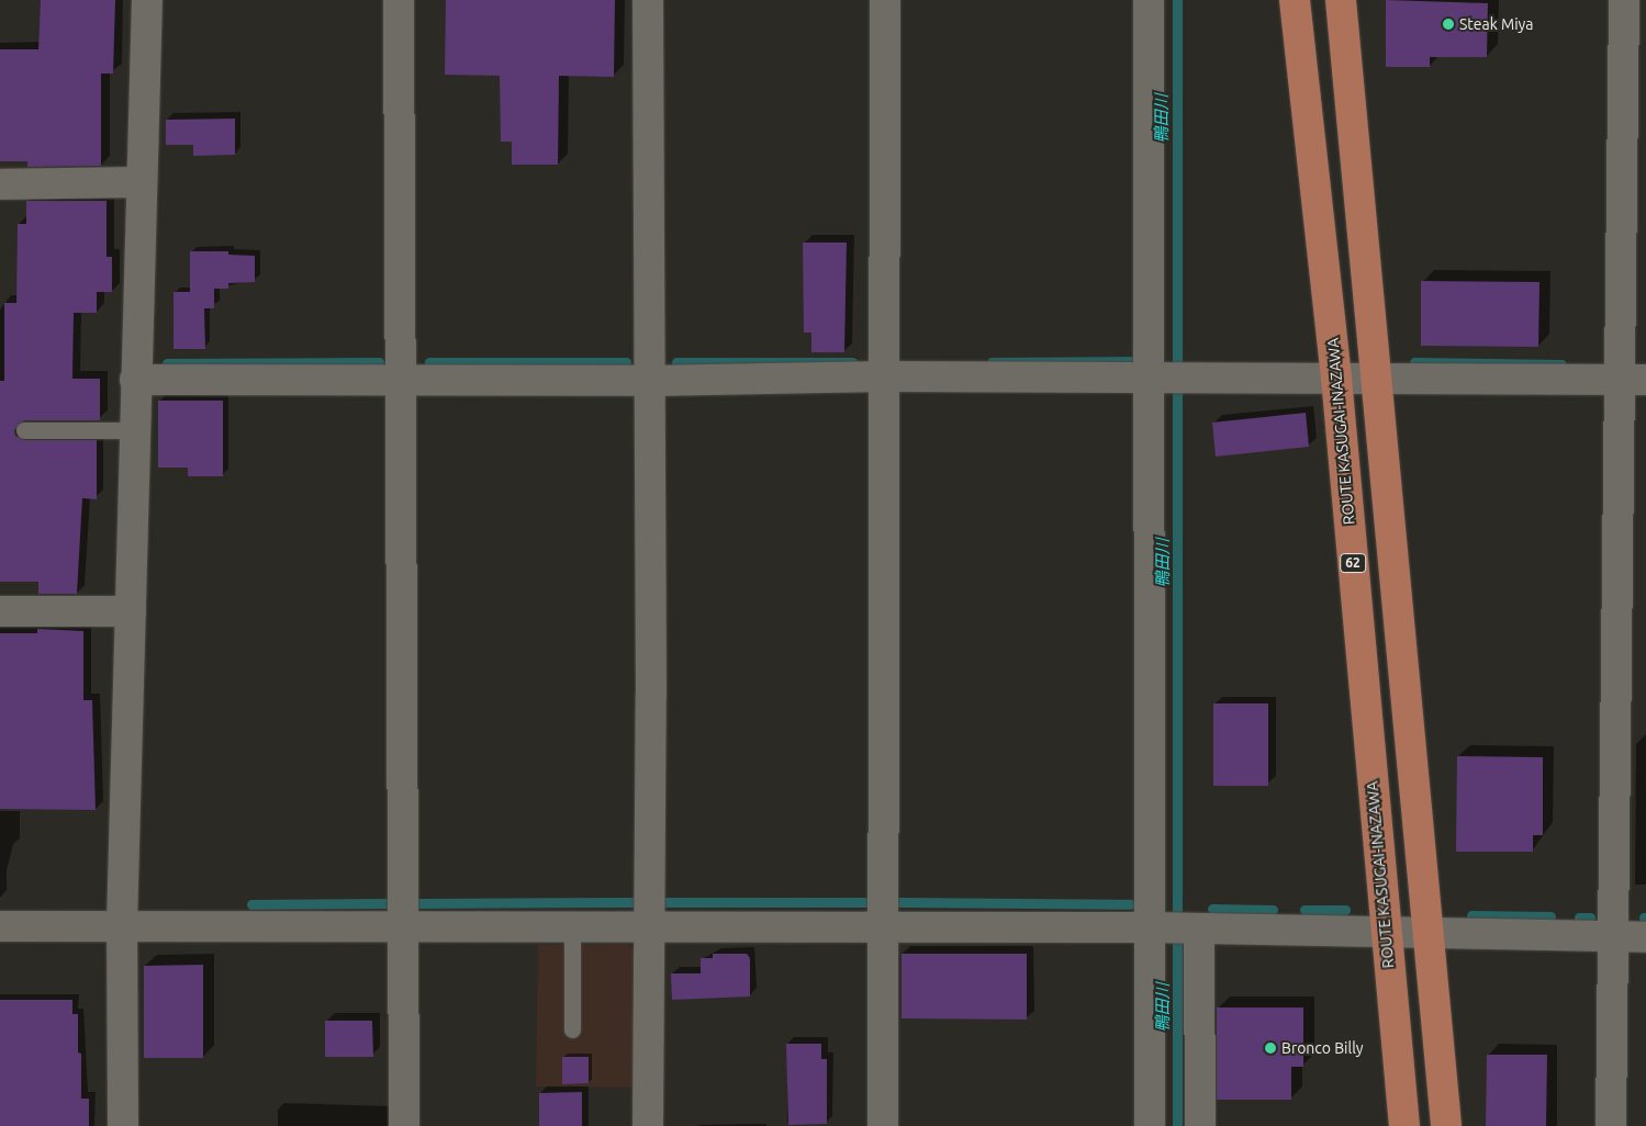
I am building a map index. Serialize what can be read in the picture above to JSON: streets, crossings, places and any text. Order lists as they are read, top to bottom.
{
  "streets": {
    "main road": ["ROUTE KASUGAI-INAZAWA", "62"]
  },
  "water": ["鴨田川"],
  "places": ["Steak Miya", "Bronco Billy"]
}
